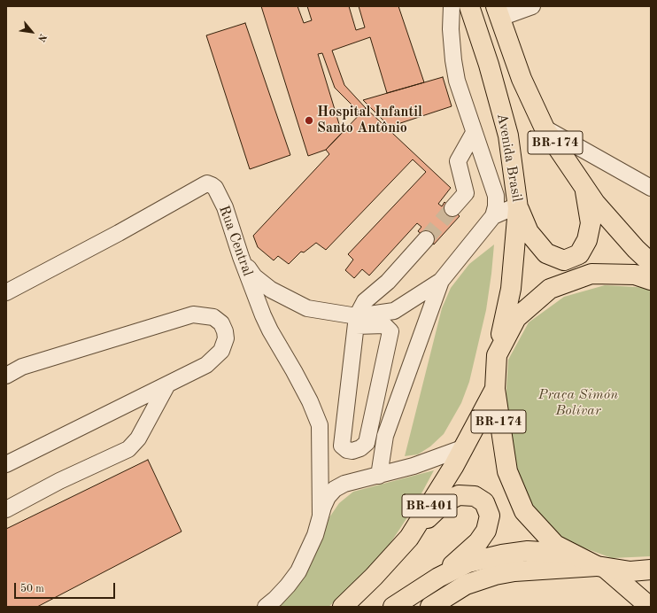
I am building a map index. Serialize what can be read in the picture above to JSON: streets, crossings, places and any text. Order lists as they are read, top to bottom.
{
  "streets": {
    "main road": ["BR-174", "Avenida Brasil", "BR-401"],
    "street": ["Rua Central"]
  },
  "crossings": [
    ["BR-174", "Avenida Brasil"],
    ["BR-174", "BR-401"]
  ],
  "parks": ["Praça Simón Bolívar"],
  "places": ["Hospital Infantil Santo Antônio"],
  "scale_bar": "50 m",
  "north": "bottom right"
}
